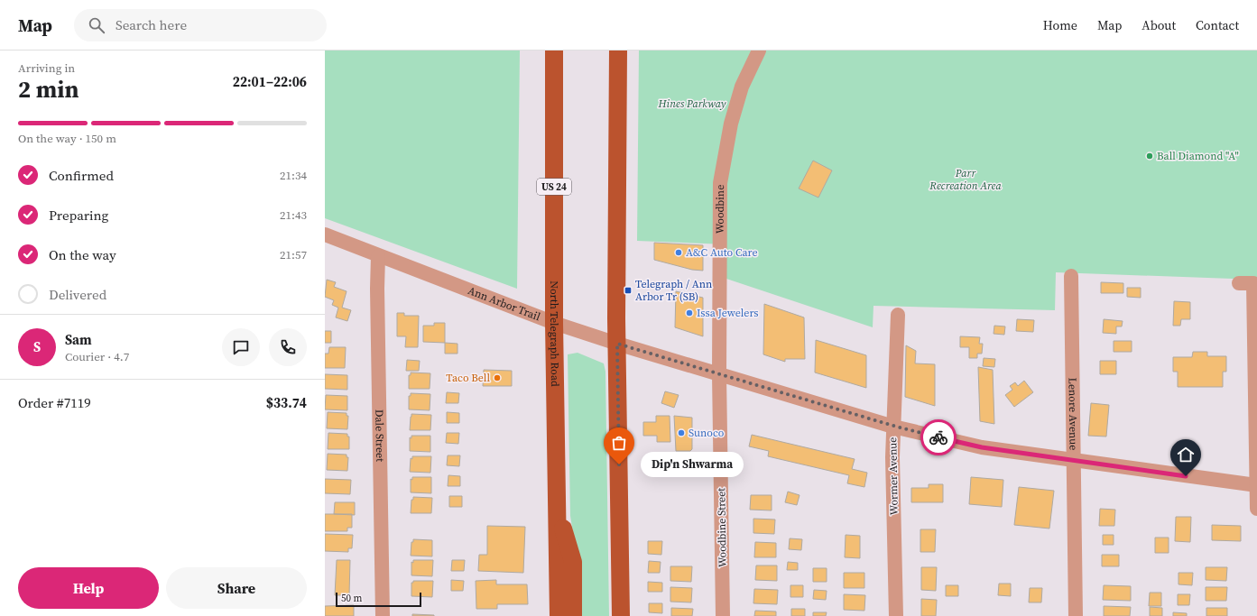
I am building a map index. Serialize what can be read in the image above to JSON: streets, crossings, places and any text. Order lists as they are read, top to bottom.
{
  "streets": {
    "main road": ["US 24", "North Telegraph Road"],
    "street": [
      "Woodbine",
      "Ann Arbor Trail",
      "Lenore Avenue",
      "Dale Street",
      "Wormer Avenue",
      "Woodbine Street"
    ]
  },
  "crossings": [
    ["Woodbine", "Ann Arbor Trail"],
    ["Woodbine", "Woodbine Street"],
    ["Ann Arbor Trail", "North Telegraph Road"],
    ["Ann Arbor Trail", "Lenore Avenue"],
    ["Ann Arbor Trail", "Dale Street"],
    ["Ann Arbor Trail", "Wormer Avenue"],
    ["Ann Arbor Trail", "Woodbine Street"]
  ],
  "parks": ["Hines Parkway", "Parr Recreation Area"],
  "places": {
    "other": [
      "Ball Diamond \"A\"",
      "A&C Auto Care",
      "Issa Jewelers",
      "Taco Bell",
      "Sunoco",
      "Dip'n Shwarma"
    ],
    "transit": ["Telegraph / Ann Arbor Tr (SB)"]
  },
  "scale_bar": "50 m",
  "page": {
    "header": "Map",
    "search": "Search here",
    "nav": [
      "Home",
      "Map",
      "About",
      "Contact"
    ],
    "heading": ["2 min", "Arriving in", "22:01–22:06"],
    "panel": [
      "Sam",
      "Courier · 4.7",
      "Order #7119",
      "$33.74"
    ],
    "bar": "On the way · 150 m",
    "list": [
      ["Confirmed", "21:34"],
      ["Preparing", "21:43"],
      ["On the way", "21:57"],
      "Delivered"
    ],
    "round": "S",
    "bubble": "Dip'n Shwarma",
    "buttons": ["Help", "Share"],
    "scale": "50 m"
  }
}
